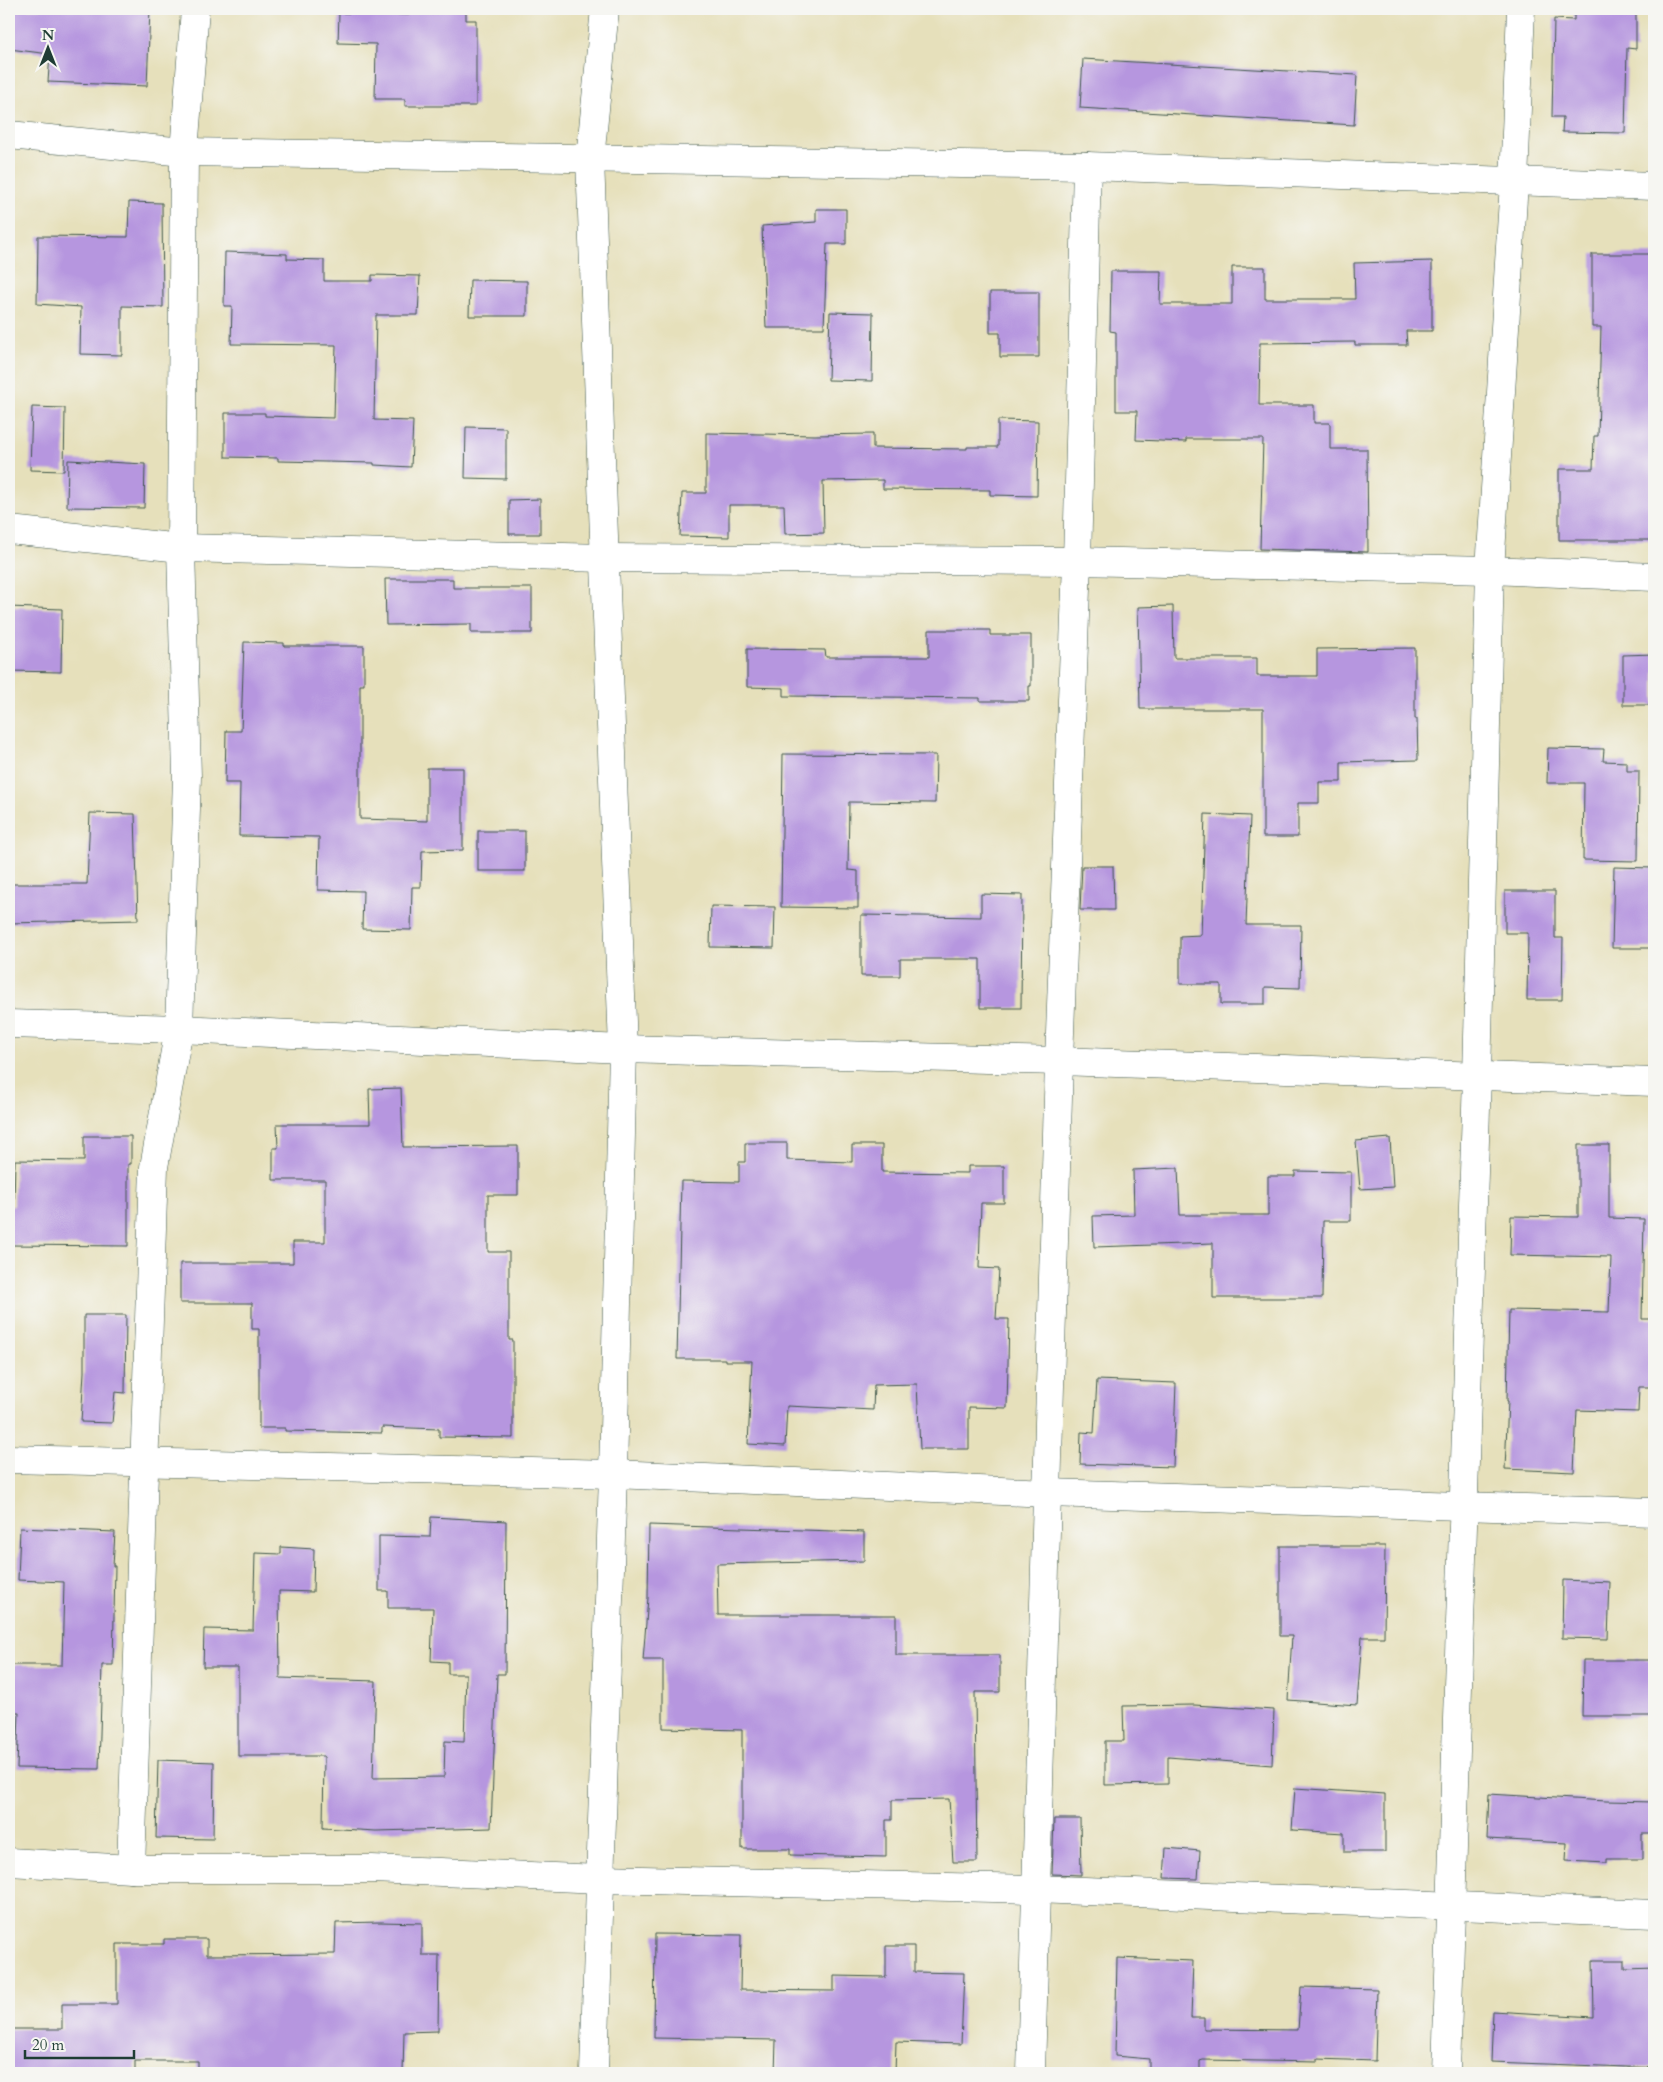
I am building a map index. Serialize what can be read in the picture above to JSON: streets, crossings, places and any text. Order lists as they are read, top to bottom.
{
  "scale_bar": "20 m",
  "north": "top"
}
